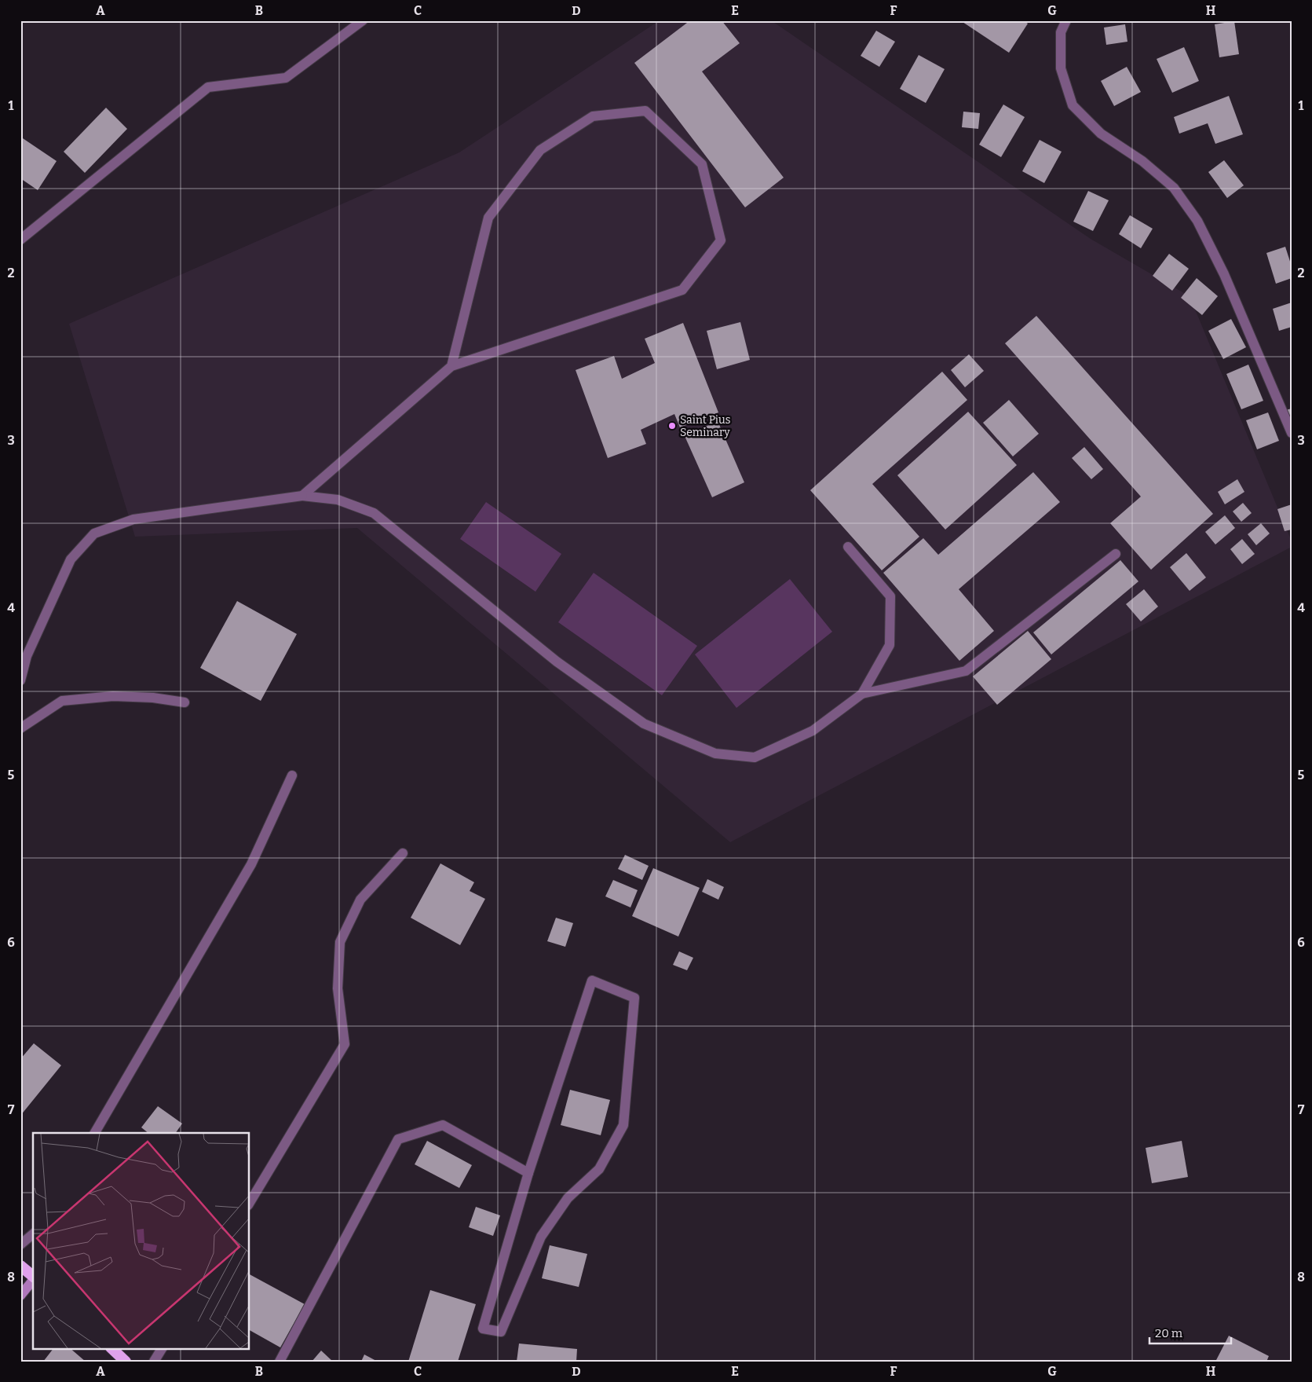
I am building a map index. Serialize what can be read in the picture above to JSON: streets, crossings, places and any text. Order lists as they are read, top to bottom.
{
  "places": ["Saint Pius Seminary"],
  "scale_bar": "20 m",
  "grid": {
    "columns": [
      "A",
      "B",
      "C",
      "D",
      "E",
      "F",
      "G",
      "H"
    ],
    "rows": [
      "1",
      "2",
      "3",
      "4",
      "5",
      "6",
      "7",
      "8"
    ]
  }
}
